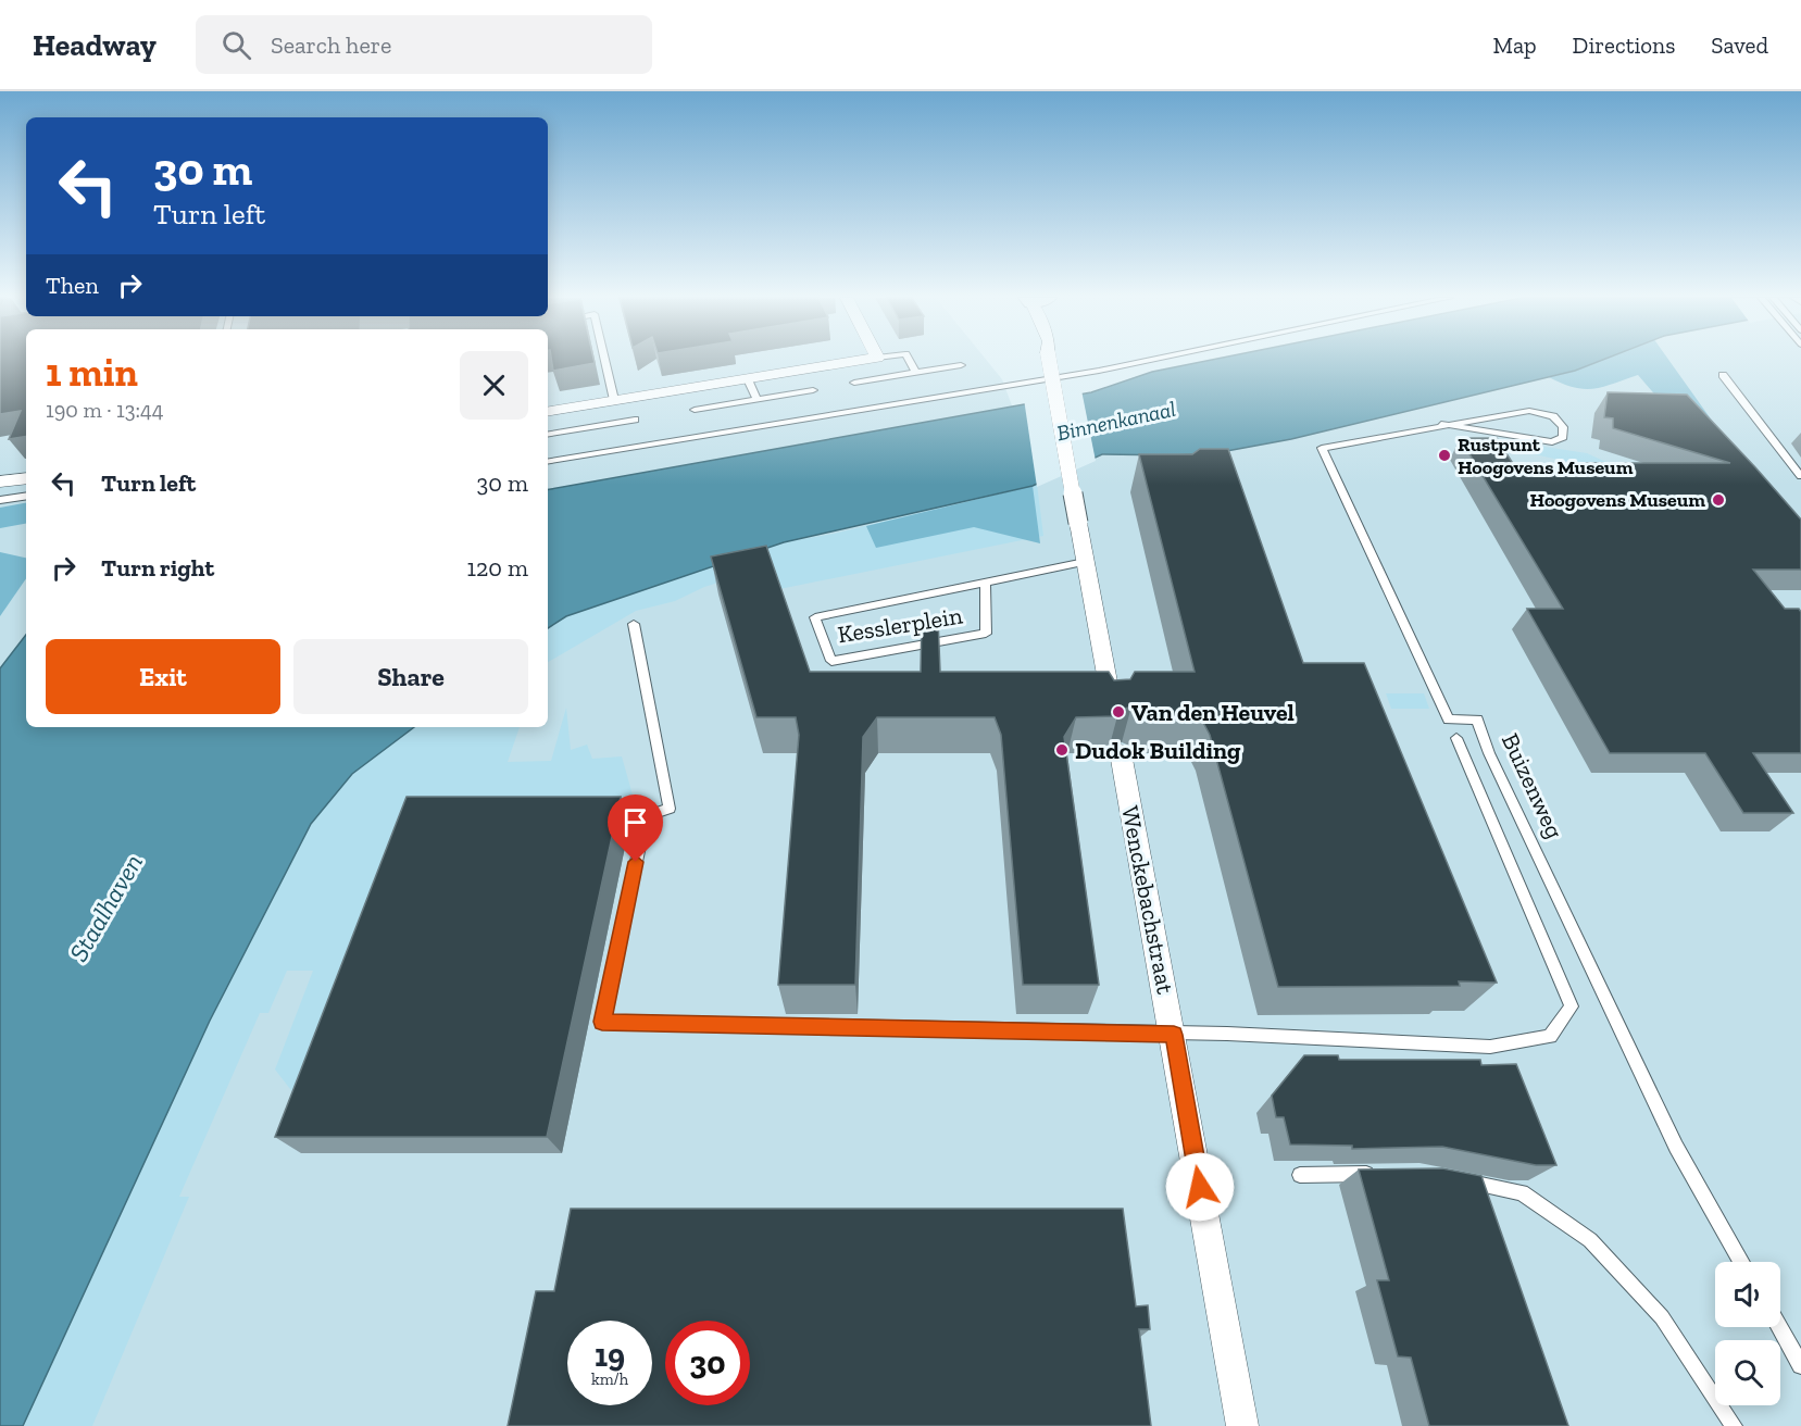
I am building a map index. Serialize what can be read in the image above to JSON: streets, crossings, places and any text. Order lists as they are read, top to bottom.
{
  "streets": {
    "street": ["Wenckebachstraat"],
    "lane": ["Kesslerplein", "Buizenweg"]
  },
  "water": ["Binnenkanaal", "Staalhaven"],
  "places": [
    "Rustpunt Hoogovens Museum",
    "Hoogovens Museum",
    "Van den Heuvel",
    "Dudok Building"
  ],
  "page": {
    "header": "Headway",
    "search": "Search here",
    "nav": ["Map", "Directions", "Saved"],
    "turn": ["30 m", "Turn left"],
    "then": "Then",
    "heading": ["1 min", "190 m · 13:44"],
    "list": [
      {
        "name": "Turn left",
        "value": "30 m"
      },
      {
        "name": "Turn right",
        "value": "120 m"
      }
    ],
    "buttons": ["Exit", "Share"],
    "speed": "19 km/h",
    "limit": "30"
  }
}
